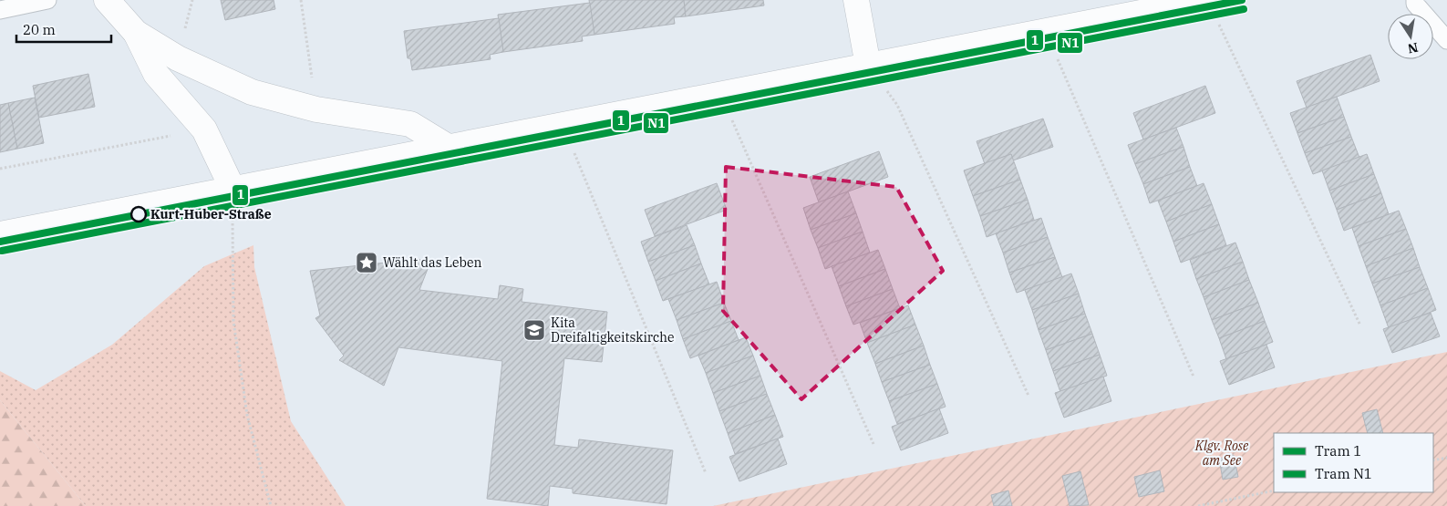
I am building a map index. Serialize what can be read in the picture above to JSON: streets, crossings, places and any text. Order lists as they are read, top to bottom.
{
  "parks": ["Klgv. Rose am See"],
  "places": {
    "other": ["Kurt-Huber-Straße"],
    "place": ["Wählt das Leben"],
    "school or university": ["Kita Dreifaltigkeitskirche"]
  },
  "lines": ["tram line 1", "tram line N1"],
  "legend": ["Tram 1", "Tram N1"],
  "scale_bar": "20 m",
  "north": "bottom"
}
